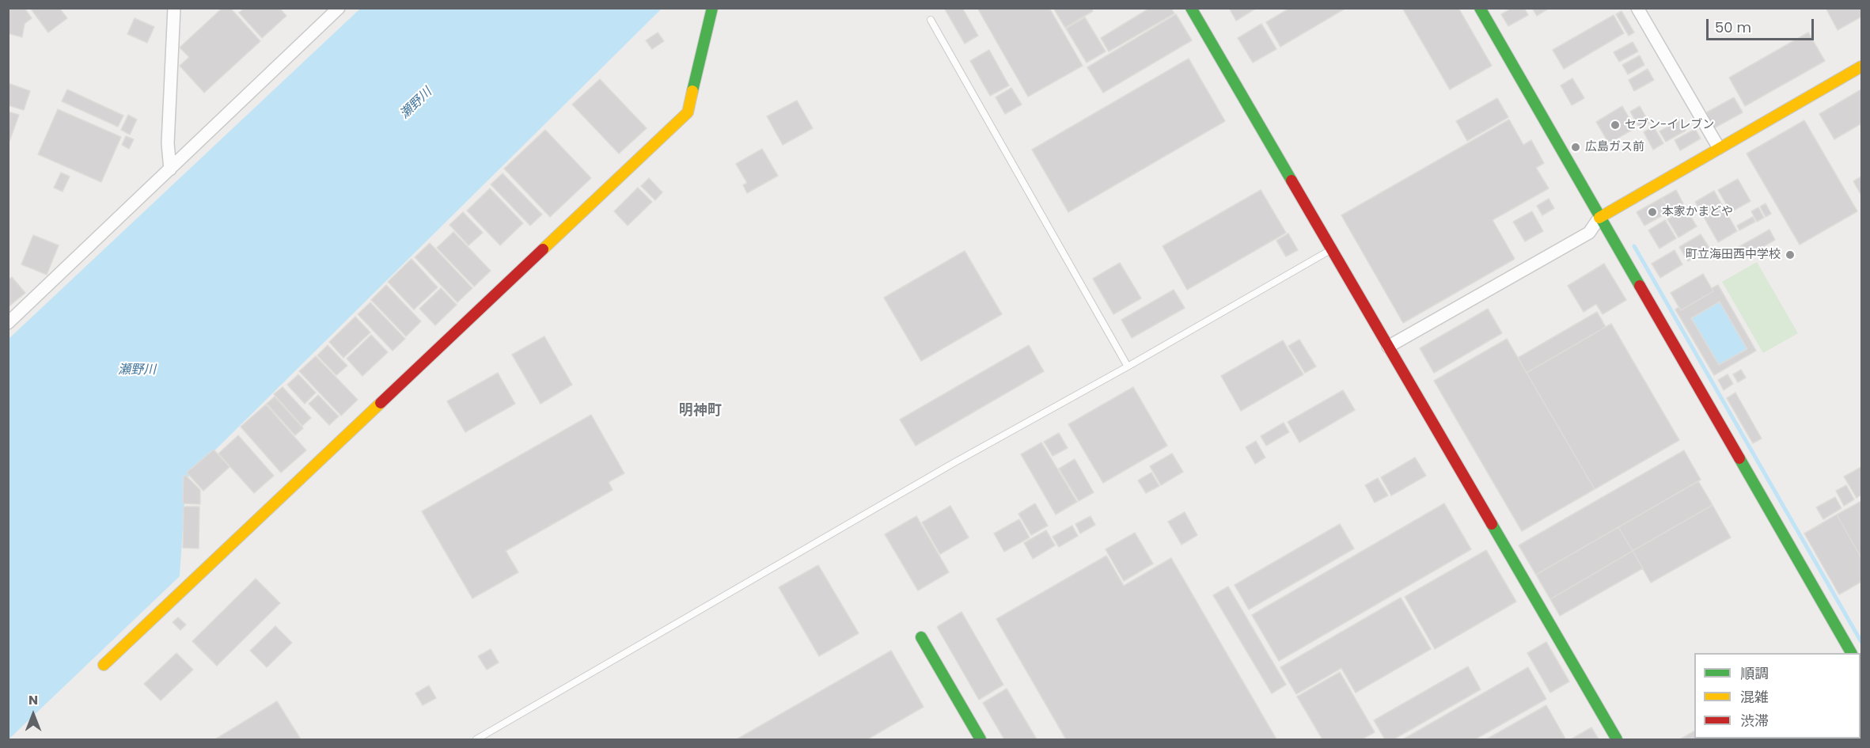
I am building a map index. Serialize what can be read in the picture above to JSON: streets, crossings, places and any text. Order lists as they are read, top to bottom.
{
  "districts": ["明神町"],
  "water": ["瀬野川"],
  "places": [
    "セブン-イレブン",
    "広島ガス前",
    "本家かまどや",
    "町立海田西中学校"
  ],
  "legend": ["順調", "混雑", "渋滞"],
  "scale_bar": "50 m",
  "north": "top"
}
